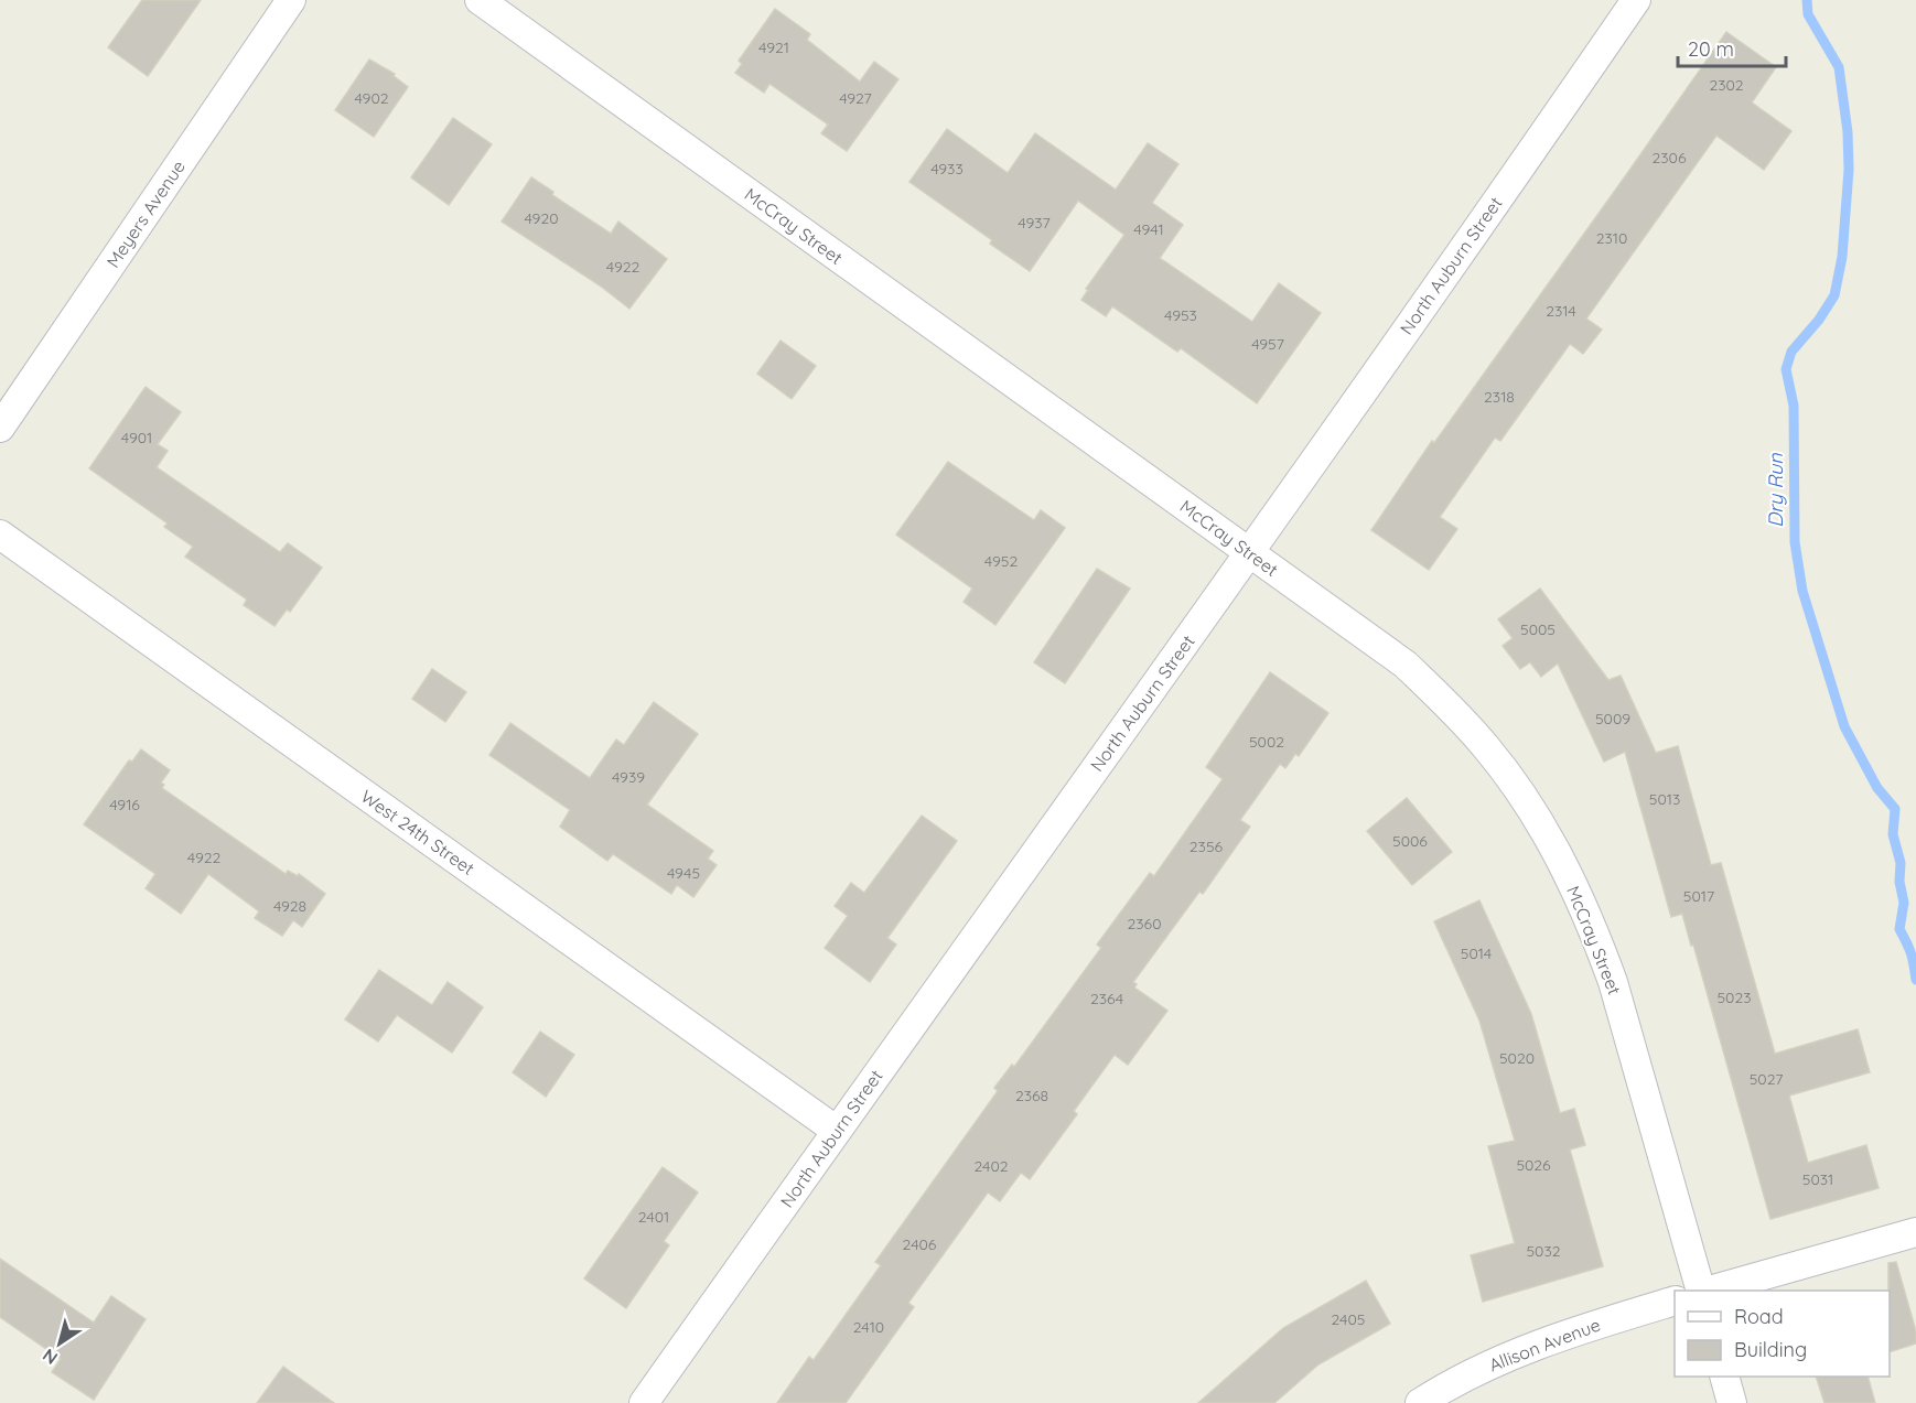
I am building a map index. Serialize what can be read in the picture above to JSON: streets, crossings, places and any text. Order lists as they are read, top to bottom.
{
  "streets": {
    "street": [
      "Meyers Avenue",
      "McCray Street",
      "North Auburn Street",
      "West 24th Street",
      "Allison Avenue"
    ]
  },
  "crossings": [
    ["McCray Street", "North Auburn Street"],
    ["North Auburn Street", "West 24th Street"]
  ],
  "water": ["Dry Run"],
  "house_numbers": [
    "4921",
    "2302",
    "4902",
    "4927",
    "2306",
    "4933",
    "4920",
    "4937",
    "4941",
    "2310",
    "4922",
    "2314",
    "4953",
    "4957",
    "2318",
    "4901",
    "4952",
    "5005",
    "5009",
    "5002",
    "4939",
    "5013",
    "4916",
    "5006",
    "2356",
    "4922",
    "4945",
    "5017",
    "4928",
    "2360",
    "5014",
    "5023",
    "2364",
    "5020",
    "5027",
    "2368",
    "5026",
    "2402",
    "5031",
    "2401",
    "2406",
    "5032",
    "2405",
    "2410"
  ],
  "legend": ["Road", "Building"],
  "scale_bar": "20 m",
  "north": "bottom left"
}
